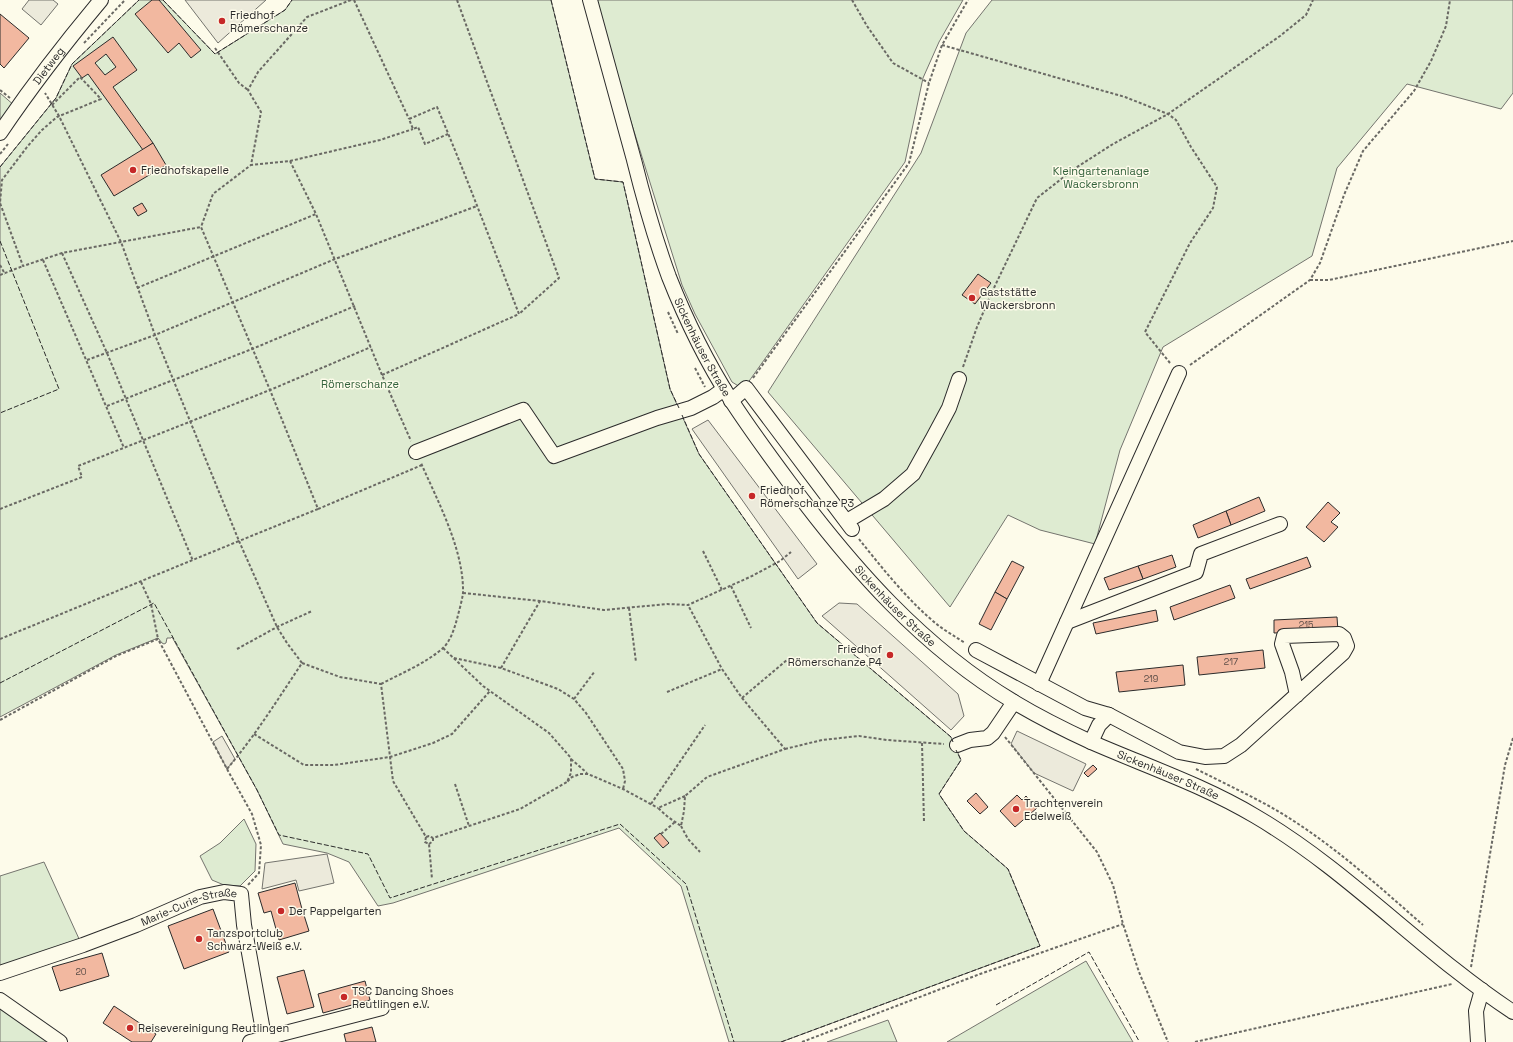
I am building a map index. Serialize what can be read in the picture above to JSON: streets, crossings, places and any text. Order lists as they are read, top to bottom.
{
  "streets": {
    "street": ["Dietweg", "Sickenhäuser Straße", "Marie-Curie-Straße"]
  },
  "parks": ["Kleingartenanlage Wackersbronn", "Römerschanze"],
  "places": [
    "Friedhof Römerschanze",
    "Friedhofskapelle",
    "Gaststätte Wackersbronn",
    "Friedhof Römerschanze P3",
    "Friedhof Römerschanze P4",
    "Trachtenverein Edelweiß",
    "Der Pappelgarten",
    "Tanzsportclub Schwarz-Weiß e.V.",
    "TSC Dancing Shoes Reutlingen e.V.",
    "Reisevereinigung Reutlingen"
  ],
  "house_numbers": [
    "215",
    "217",
    "219",
    "20"
  ]
}
